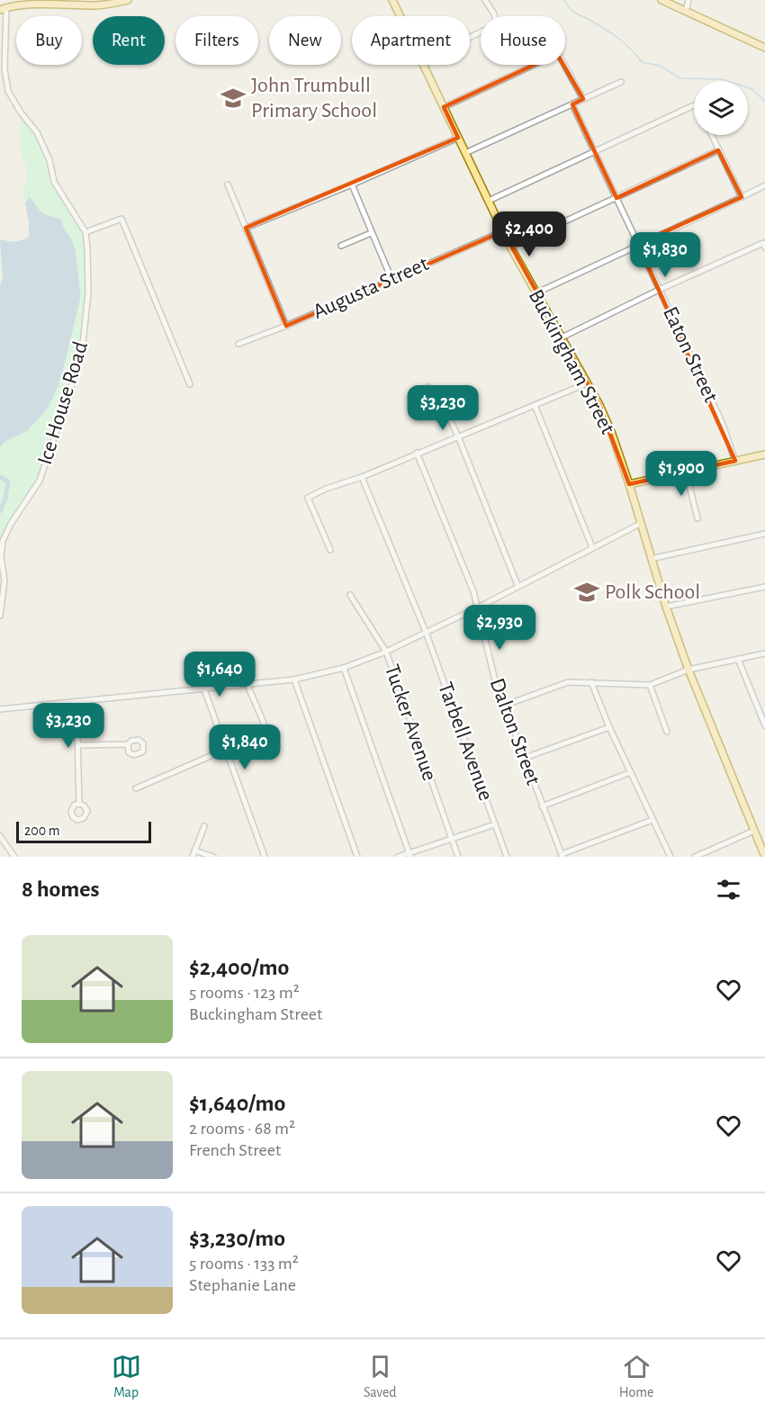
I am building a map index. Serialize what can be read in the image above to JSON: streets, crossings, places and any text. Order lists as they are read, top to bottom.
{
  "streets": {
    "main road": ["Buckingham Street"],
    "street": [
      "Augusta Street",
      "Eaton Street",
      "Ice House Road",
      "Tucker Avenue",
      "Dalton Street",
      "Tarbell Avenue"
    ]
  },
  "crossings": [
    ["Augusta Street", "Buckingham Street"]
  ],
  "places": {
    "school or university": ["John Trumbull Primary School", "Polk School"]
  },
  "scale_bar": "200 m",
  "page": {
    "chip": [
      "Buy",
      "Rent",
      "Filters",
      "New",
      "Apartment",
      "House"
    ],
    "price": [
      "$2,400",
      "$1,830",
      "$3,230",
      "$1,900",
      "$2,930",
      "$1,640",
      "$3,230",
      "$1,840"
    ],
    "scale": "200 m",
    "heading": "8 homes",
    "list": [
      {
        "name": "$2,400/mo",
        "note": "5 rooms · 123 m² · Buckingham Street"
      },
      {
        "name": "$1,640/mo",
        "note": "2 rooms · 68 m² · French Street"
      },
      {
        "name": "$3,230/mo",
        "note": "5 rooms · 133 m² · Stephanie Lane"
      }
    ],
    "tabs": ["Map", "Saved", "Home"]
  }
}
